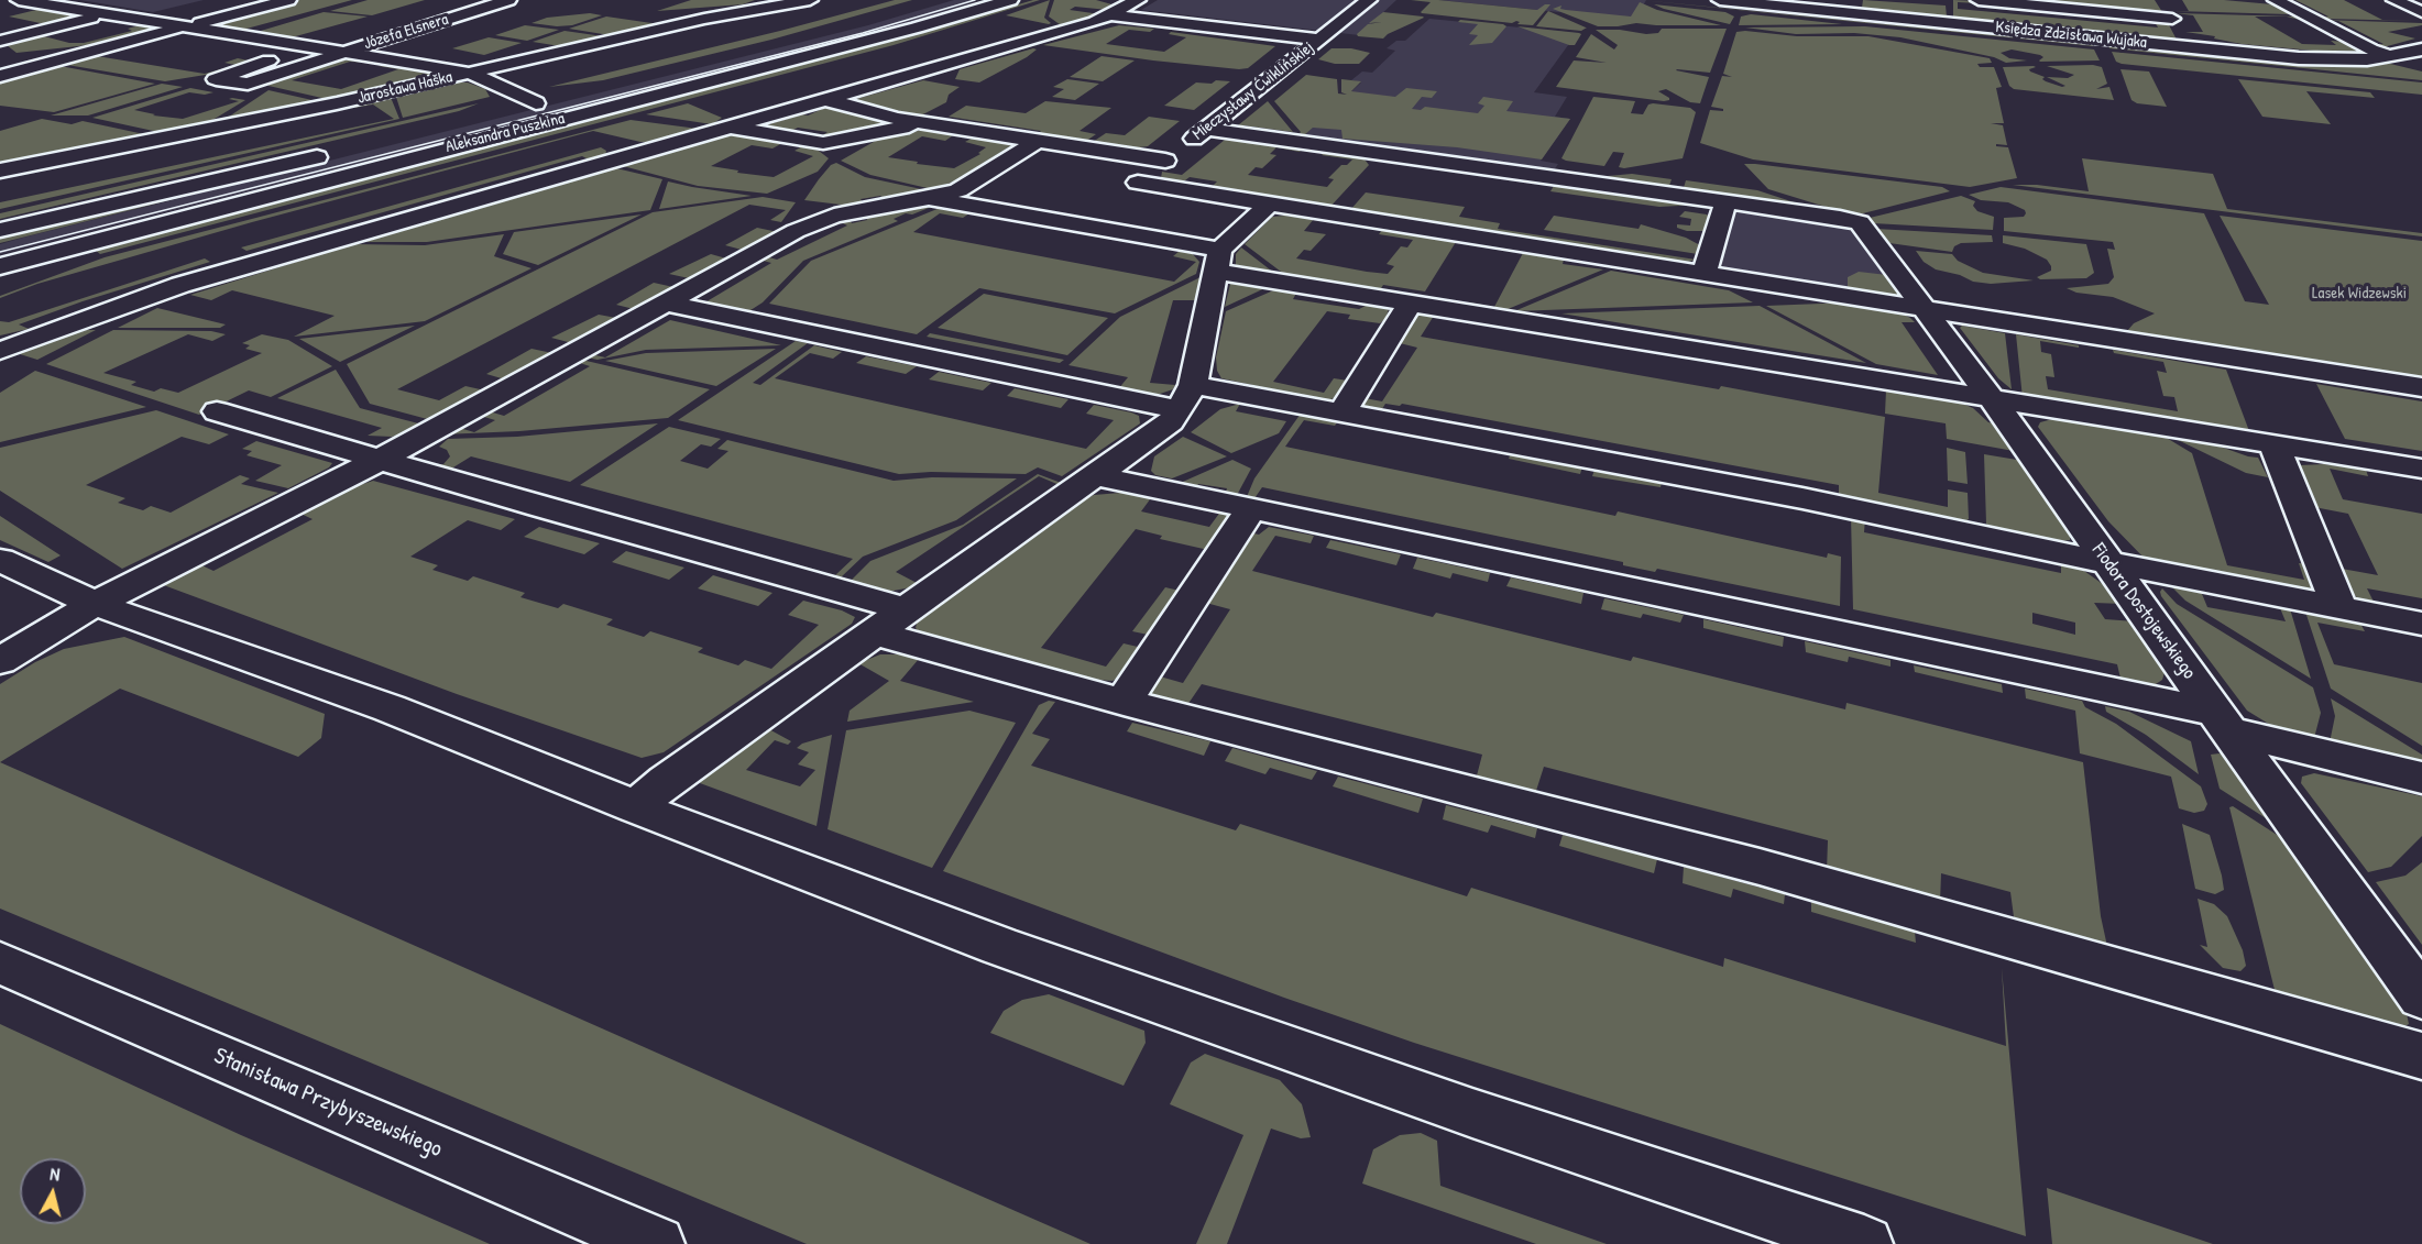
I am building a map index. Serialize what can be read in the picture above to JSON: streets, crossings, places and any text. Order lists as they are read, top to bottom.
{
  "streets": {
    "street": [
      "Józefa Elsnera",
      "Księdza Zdzisława Wujaka",
      "Jarosława Haška",
      "Mieczysławy Ćwiklińskiej",
      "Aleksandra Puszkina",
      "Fiodora Dostojewskiego",
      "Stanisława Przybyszewskiego"
    ]
  },
  "crossings": [
    ["Józefa Elsnera", "Jarosława Haška"]
  ],
  "parks": ["Lasek Widzewski"],
  "north": "top"
}
